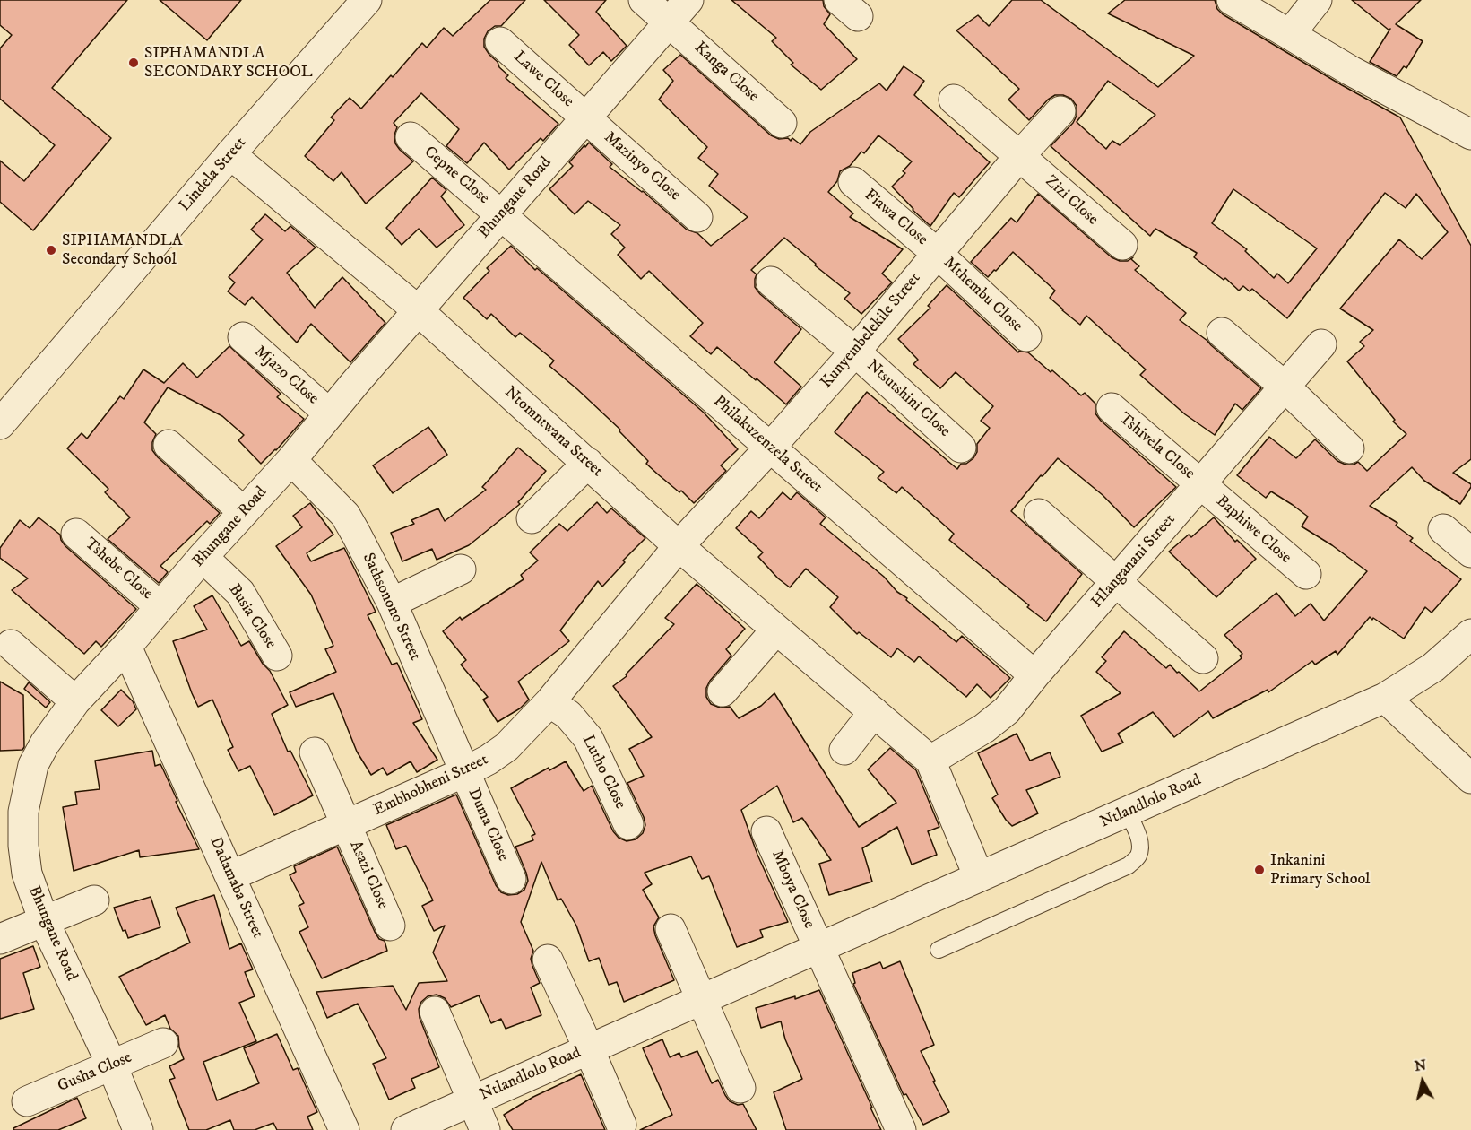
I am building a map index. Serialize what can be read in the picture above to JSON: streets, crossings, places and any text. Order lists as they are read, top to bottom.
{
  "streets": {
    "street": [
      "Kanga Close",
      "Lawe Close",
      "Mazinyo Close",
      "Lindela Street",
      "Cepne Close",
      "Bhungane Road",
      "Zizi Close",
      "Fiawa Close",
      "Mthembu Close",
      "Kunyembelekile Street",
      "Mjazo Close",
      "Ntsutshini Close",
      "Ntomntwana Street",
      "Philakuzenzela Street",
      "Tshivela Close",
      "Baphiwe Close",
      "Hlanganani Street",
      "Tshebe Close",
      "Sathsonono Street",
      "Busia Close",
      "Lutho Close",
      "Embhobheni Street",
      "Ntlandlolo Road",
      "Duma Close",
      "Asazi Close",
      "Dadamaba Street",
      "Mboya Close",
      "Gusha Close"
    ]
  },
  "crossings": [
    ["Kanga Close", "Bhungane Road"],
    ["Lawe Close", "Mazinyo Close"],
    ["Lawe Close", "Bhungane Road"],
    ["Mazinyo Close", "Bhungane Road"],
    ["Lindela Street", "Ntomntwana Street"],
    ["Cepne Close", "Bhungane Road"],
    ["Cepne Close", "Philakuzenzela Street"],
    ["Bhungane Road", "Mjazo Close"],
    ["Bhungane Road", "Ntomntwana Street"],
    ["Bhungane Road", "Philakuzenzela Street"],
    ["Bhungane Road", "Tshebe Close"],
    ["Bhungane Road", "Sathsonono Street"],
    ["Bhungane Road", "Busia Close"],
    ["Bhungane Road", "Dadamaba Street"],
    ["Bhungane Road", "Gusha Close"],
    ["Zizi Close", "Kunyembelekile Street"],
    ["Fiawa Close", "Mthembu Close"],
    ["Fiawa Close", "Kunyembelekile Street"],
    ["Mthembu Close", "Kunyembelekile Street"],
    ["Kunyembelekile Street", "Ntsutshini Close"],
    ["Kunyembelekile Street", "Ntomntwana Street"],
    ["Kunyembelekile Street", "Philakuzenzela Street"],
    ["Kunyembelekile Street", "Embhobheni Street"],
    ["Ntomntwana Street", "Hlanganani Street"],
    ["Ntomntwana Street", "Embhobheni Street"],
    ["Ntomntwana Street", "Ntlandlolo Road"],
    ["Philakuzenzela Street", "Hlanganani Street"],
    ["Tshivela Close", "Baphiwe Close"],
    ["Tshivela Close", "Hlanganani Street"],
    ["Baphiwe Close", "Hlanganani Street"],
    ["Sathsonono Street", "Embhobheni Street"],
    ["Sathsonono Street", "Duma Close"],
    ["Lutho Close", "Embhobheni Street"],
    ["Embhobheni Street", "Duma Close"],
    ["Embhobheni Street", "Asazi Close"],
    ["Embhobheni Street", "Dadamaba Street"],
    ["Ntlandlolo Road", "Mboya Close"]
  ],
  "places": ["SIPHAMANDLA SECONDARY SCHOOL", "SIPHAMANDLA Secondary School", "Inkanini Primary School"],
  "north": "top"
}
